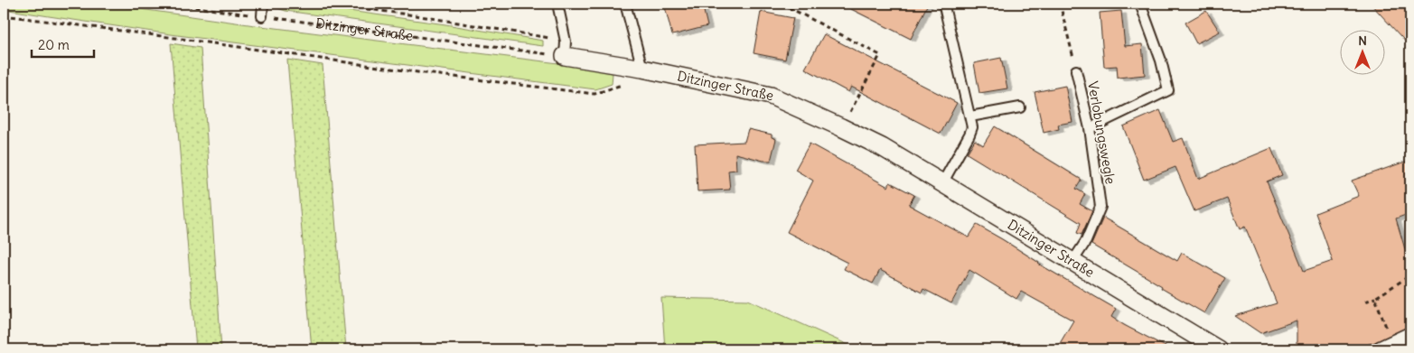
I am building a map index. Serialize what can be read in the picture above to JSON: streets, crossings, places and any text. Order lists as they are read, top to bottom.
{
  "streets": {
    "street": ["Ditzinger Straße"],
    "lane": ["Verlobungswegle"]
  },
  "crossings": [
    ["Ditzinger Straße", "Verlobungswegle"]
  ],
  "scale_bar": "20 m",
  "north": "top"
}
